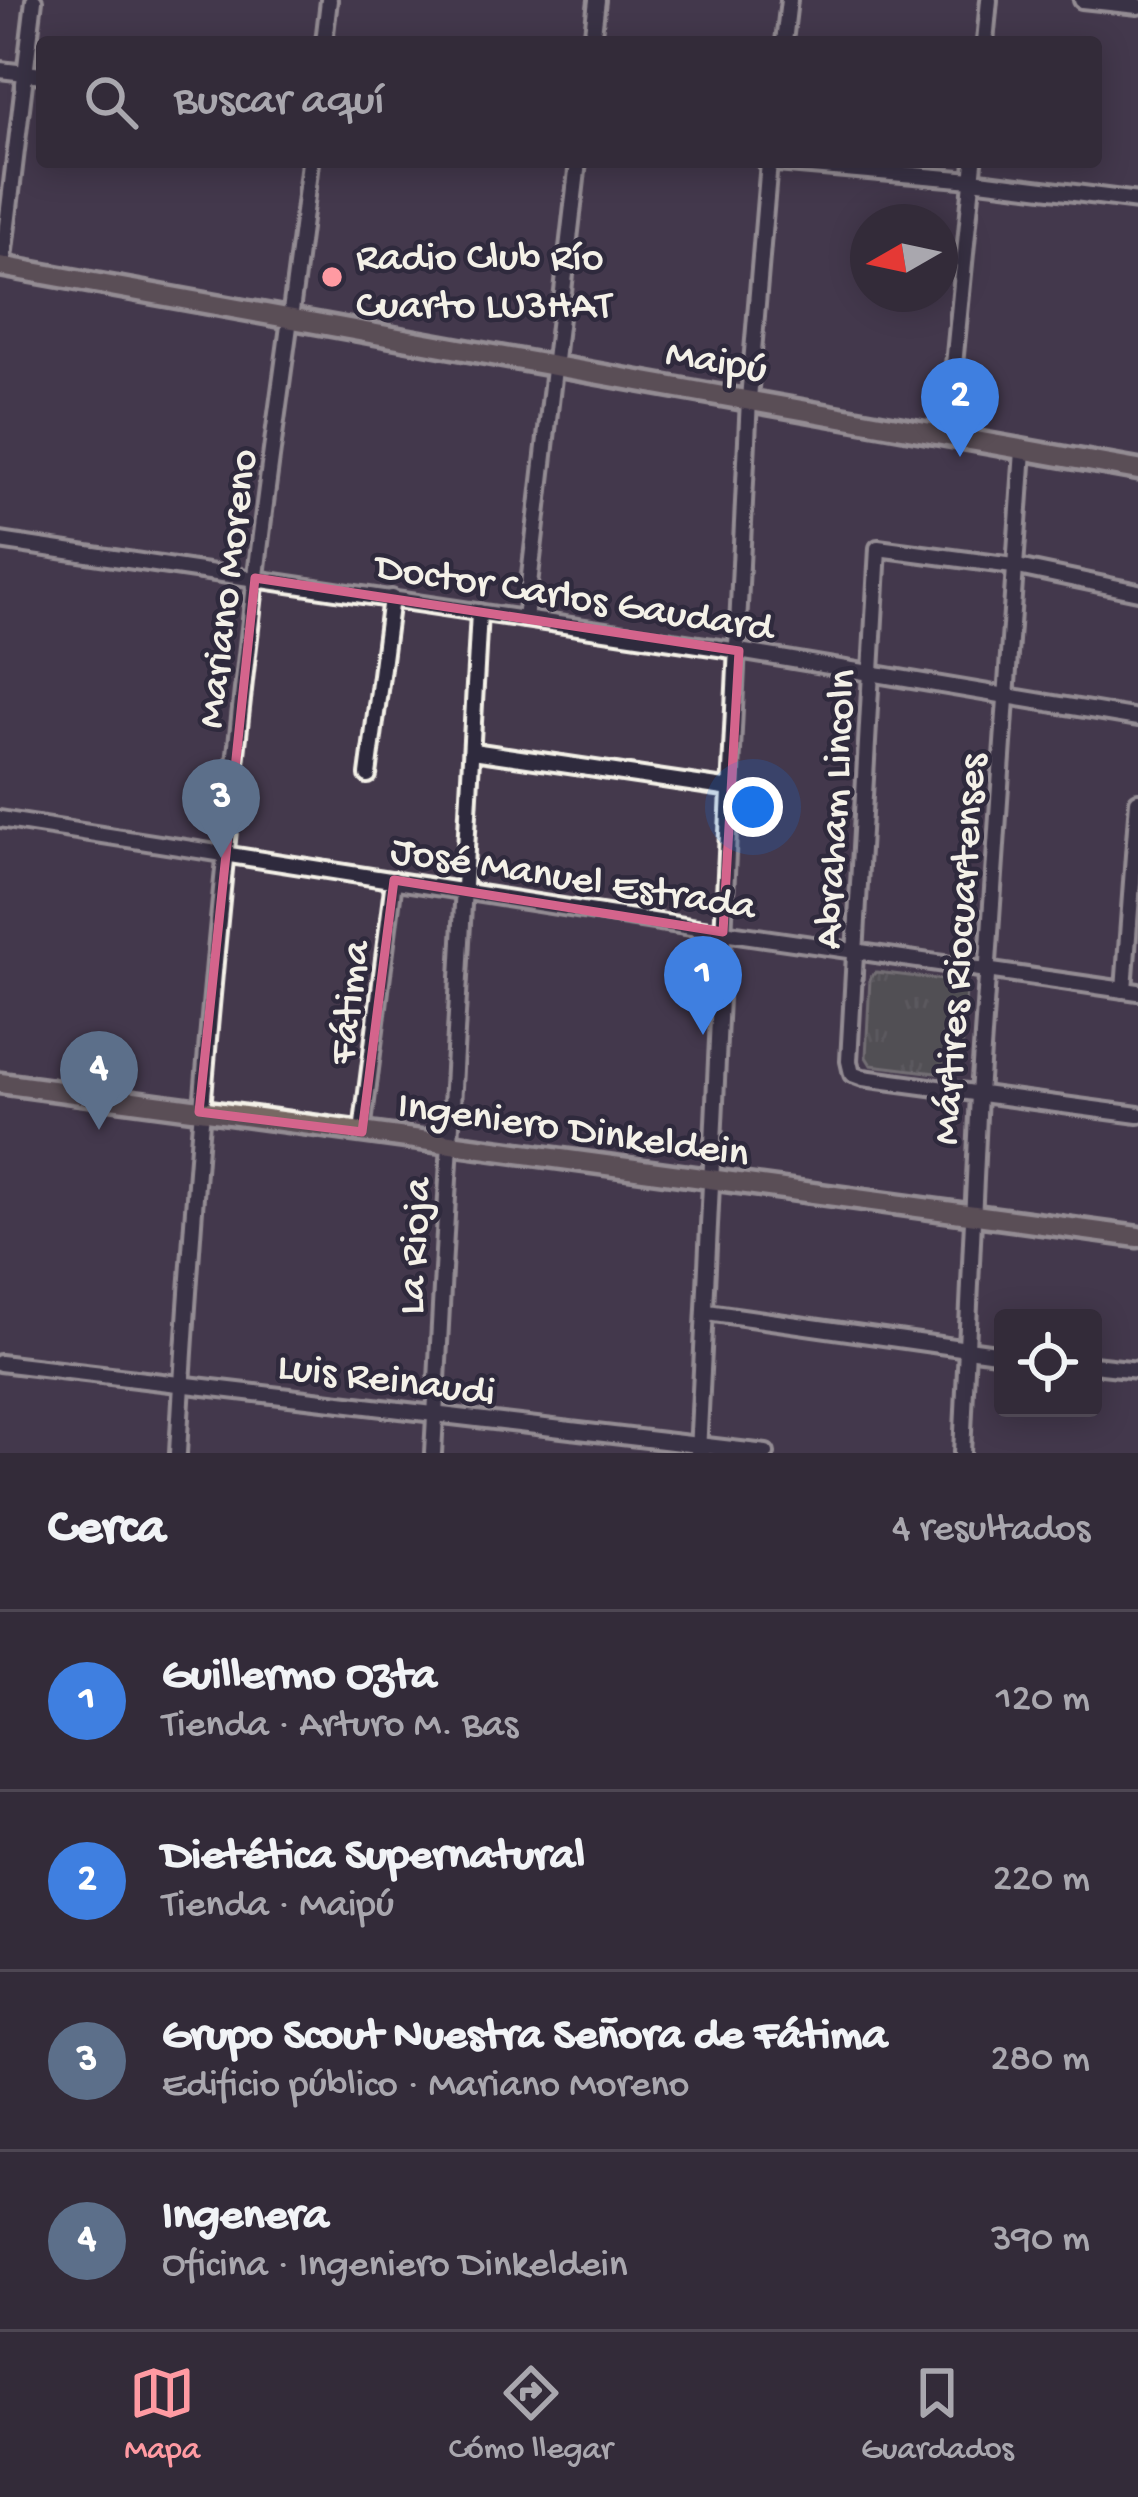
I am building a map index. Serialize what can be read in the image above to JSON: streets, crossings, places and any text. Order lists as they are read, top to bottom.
{
  "streets": {
    "main road": ["Maipú", "Ingeniero Dinkeldein"],
    "street": [
      "Mariano Moreno",
      "Doctor Carlos Gaudard",
      "Abraham Lincoln",
      "José Manuel Estrada",
      "Mártires Riocuartenses",
      "Fátima",
      "La Rioja",
      "Luis Reinaudi"
    ]
  },
  "crossings": [
    ["Maipú", "Mariano Moreno"],
    ["Maipú", "Mártires Riocuartenses"],
    ["Mariano Moreno", "Doctor Carlos Gaudard"],
    ["Mariano Moreno", "José Manuel Estrada"],
    ["Mariano Moreno", "Ingeniero Dinkeldein"],
    ["Mariano Moreno", "Luis Reinaudi"],
    ["Doctor Carlos Gaudard", "Abraham Lincoln"],
    ["Doctor Carlos Gaudard", "Mártires Riocuartenses"],
    ["Doctor Carlos Gaudard", "La Rioja"],
    ["Abraham Lincoln", "José Manuel Estrada"],
    ["Abraham Lincoln", "Mártires Riocuartenses"],
    ["José Manuel Estrada", "Mártires Riocuartenses"],
    ["José Manuel Estrada", "Fátima"],
    ["José Manuel Estrada", "La Rioja"],
    ["Mártires Riocuartenses", "Ingeniero Dinkeldein"],
    ["Fátima", "Ingeniero Dinkeldein"],
    ["Ingeniero Dinkeldein", "La Rioja"],
    ["La Rioja", "Luis Reinaudi"]
  ],
  "places": ["Radio Club Río Cuarto LU3HAT"],
  "north": "left",
  "page": {
    "search": "Buscar aquí",
    "pins": [
      "2",
      "3",
      "1",
      "4"
    ],
    "heading": ["Cerca", "4 resultados"],
    "list": [
      {
        "mark": "1",
        "name": "Guillermo Ozta",
        "note": "Tienda · Arturo M. Bas",
        "value": "120 m"
      },
      {
        "mark": "2",
        "name": "Dietética Supernatural",
        "note": "Tienda · Maipú",
        "value": "220 m"
      },
      {
        "mark": "3",
        "name": "Grupo Scout Nuestra Señora de Fátima",
        "note": "Edificio público · Mariano Moreno",
        "value": "280 m"
      },
      {
        "mark": "4",
        "name": "Ingenera",
        "note": "Oficina · Ingeniero Dinkeldein",
        "value": "390 m"
      }
    ],
    "nav": ["Mapa", "Cómo llegar", "Guardados"]
  }
}
